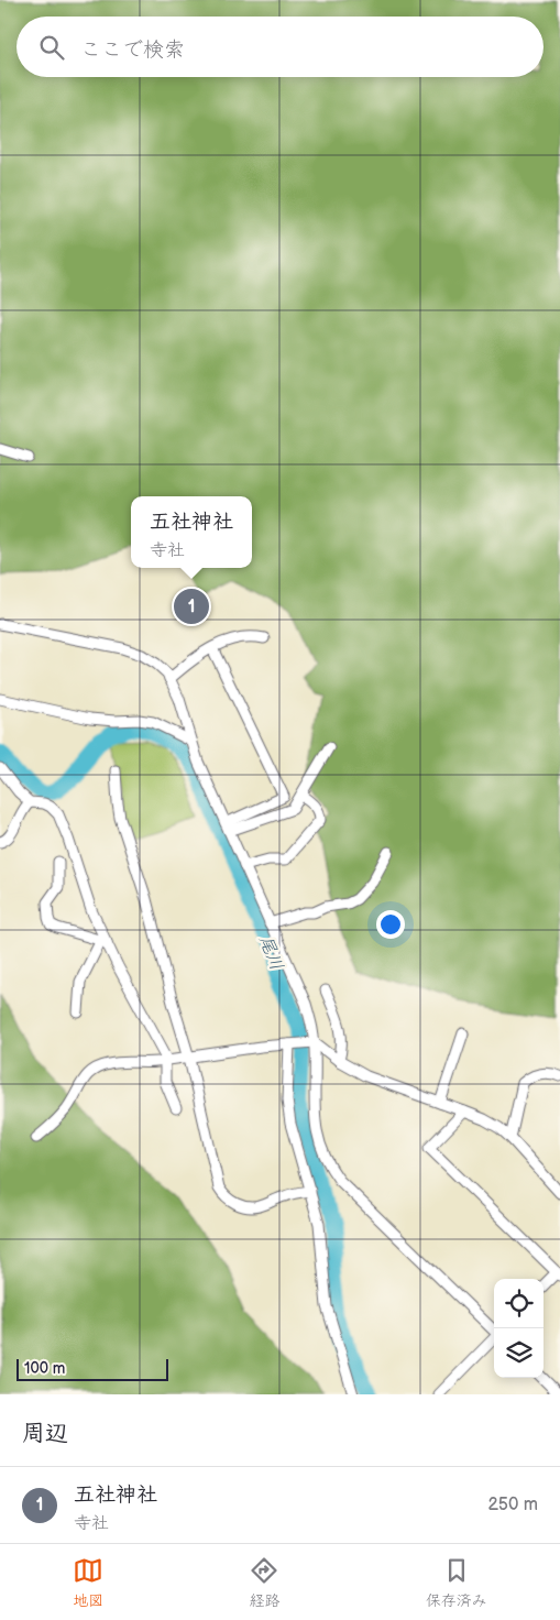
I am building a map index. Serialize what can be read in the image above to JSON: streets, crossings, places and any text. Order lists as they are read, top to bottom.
{
  "water": ["尾川"],
  "scale_bar": "100 m",
  "page": {
    "search": "ここで検索",
    "popup": ["五社神社", "寺社"],
    "pins": "1",
    "scale": "100 m",
    "heading": "周辺",
    "list": [
      {
        "mark": "1",
        "name": "五社神社",
        "note": "寺社",
        "value": "250 m"
      }
    ],
    "nav": ["地図", "経路", "保存済み"]
  }
}
